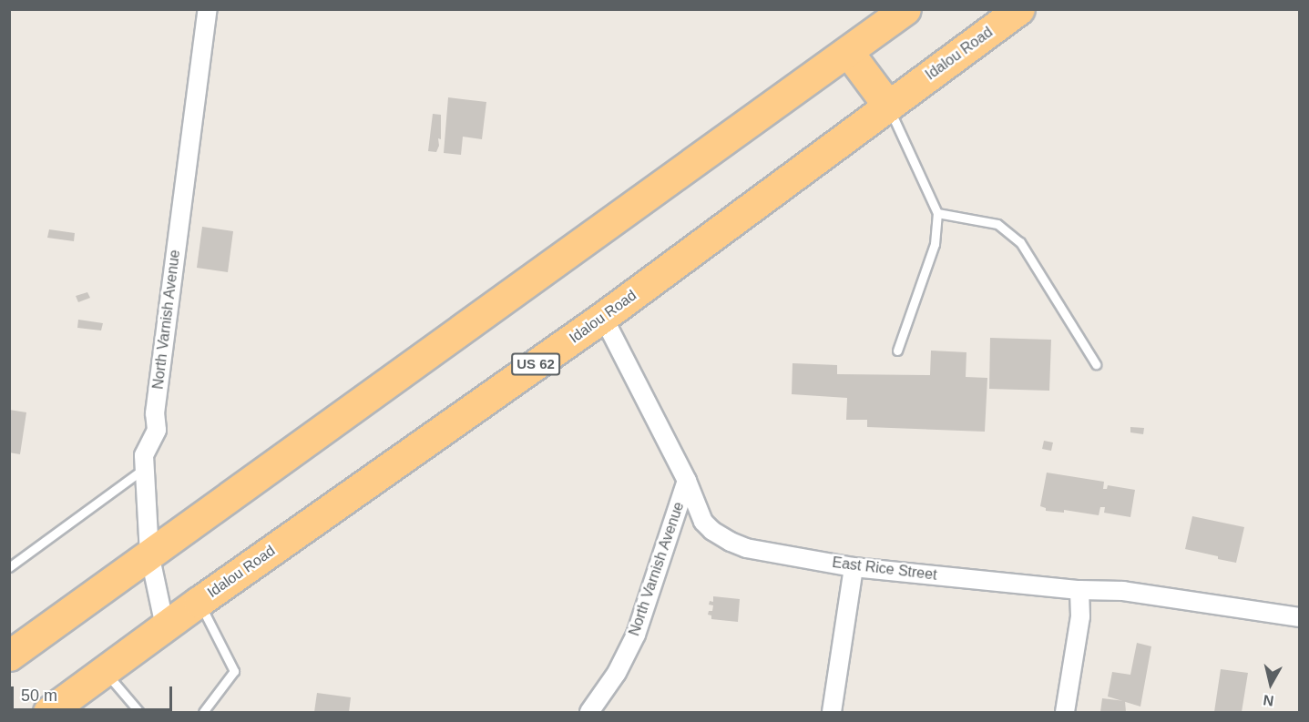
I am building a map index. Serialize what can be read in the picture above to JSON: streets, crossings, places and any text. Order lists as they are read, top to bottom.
{
  "streets": {
    "highway": ["Idalou Road", "US 62"],
    "street": ["North Varnish Avenue", "East Rice Street"]
  },
  "crossings": [
    ["Idalou Road", "North Varnish Avenue"],
    ["Idalou Road", "East Rice Street"],
    ["North Varnish Avenue", "East Rice Street"]
  ],
  "scale_bar": "50 m",
  "north": "bottom"
}
